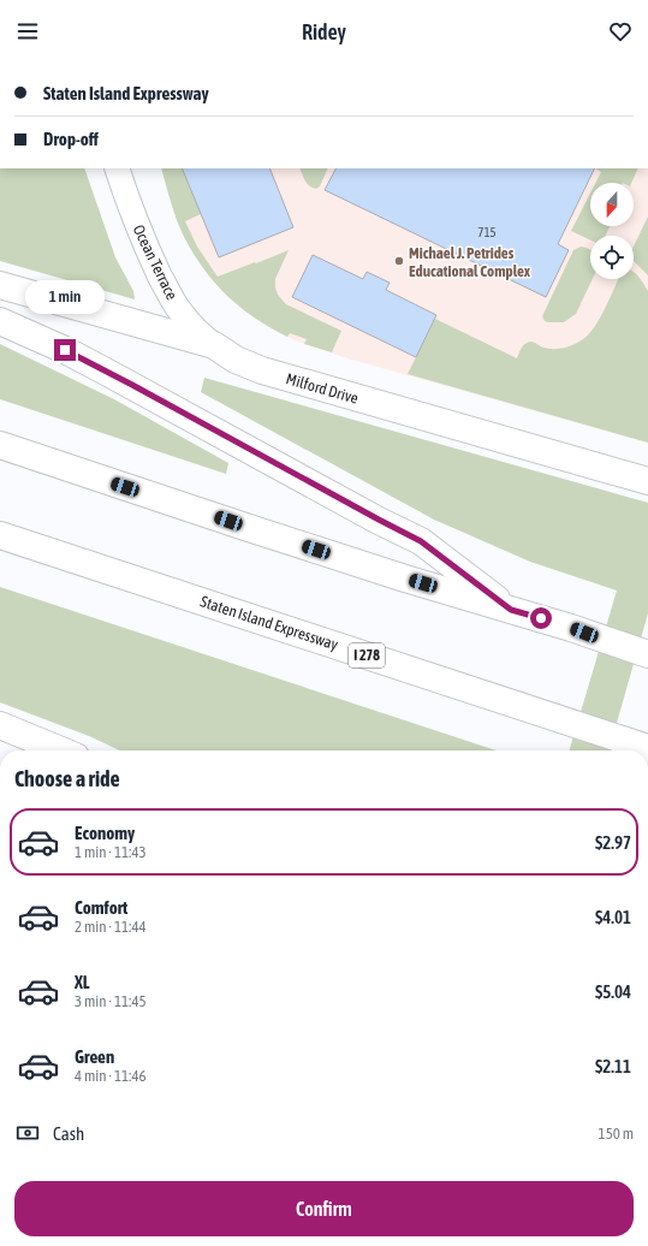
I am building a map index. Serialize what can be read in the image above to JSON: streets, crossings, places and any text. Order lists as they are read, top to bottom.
{
  "streets": {
    "main road": ["Milford Drive", "Staten Island Expressway", "I 278"],
    "street": ["Ocean Terrace"]
  },
  "crossings": [
    ["Ocean Terrace", "Milford Drive"]
  ],
  "places": ["Michael J. Petrides Educational Complex"],
  "house_numbers": ["715"],
  "north": "bottom",
  "page": {
    "header": "Ridey",
    "banner": ["Staten Island Expressway", "Drop-off"],
    "bubble": "1 min",
    "heading": "Choose a ride",
    "list": [
      {
        "name": "Economy",
        "note": "1 min · 11:43",
        "value": "$2.97"
      },
      {
        "name": "Comfort",
        "note": "2 min · 11:44",
        "value": "$4.01"
      },
      {
        "name": "XL",
        "note": "3 min · 11:45",
        "value": "$5.04"
      },
      {
        "name": "Green",
        "note": "4 min · 11:46",
        "value": "$2.11"
      }
    ],
    "pay": ["Cash", "150 m"],
    "buttons": "Confirm"
  }
}
